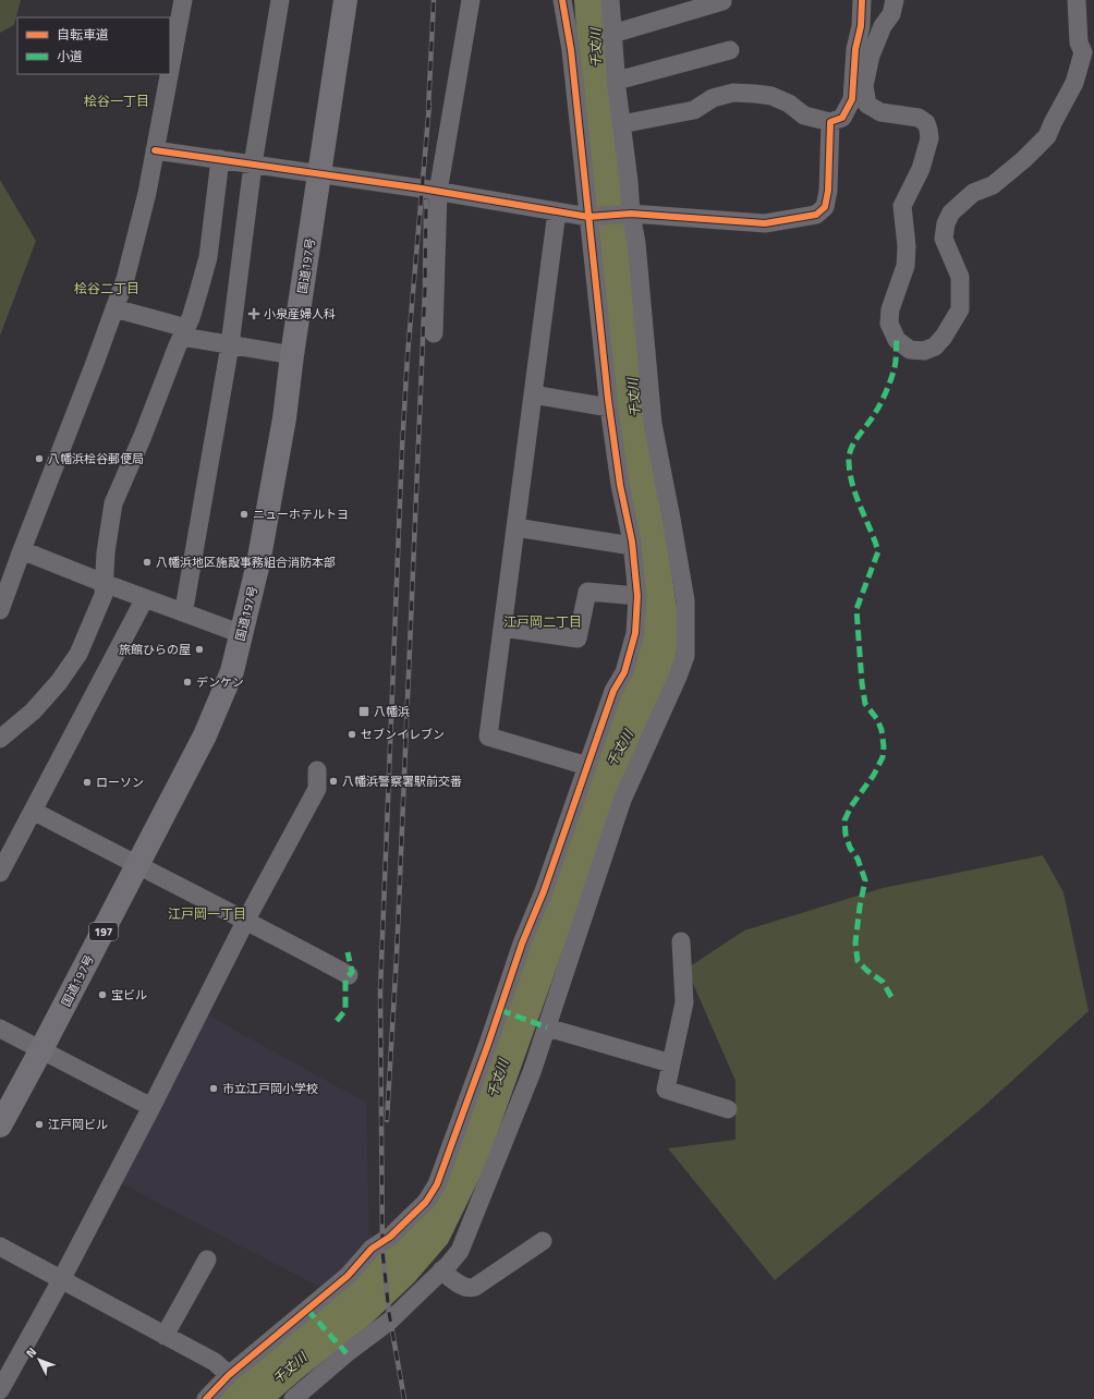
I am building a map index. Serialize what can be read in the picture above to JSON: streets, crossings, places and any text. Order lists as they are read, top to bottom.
{
  "streets": {
    "highway": ["国道197号", "197"]
  },
  "districts": [
    "桧谷一丁目",
    "桧谷二丁目",
    "江戸岡二丁目",
    "江戸岡一丁目"
  ],
  "water": ["千丈川"],
  "places": {
    "health": ["小泉産婦人科"],
    "other": [
      "八幡浜桧谷郵便局",
      "ニューホテルトヨ",
      "八幡浜地区施設事務組合消防本部",
      "旅館ひらの屋",
      "デンケン",
      "セブンイレブン",
      "八幡浜警察署駅前交番",
      "ローソン",
      "宝ビル",
      "市立江戸岡小学校",
      "江戸岡ビル"
    ],
    "transit": ["八幡浜"]
  },
  "legend": ["自転車道", "小道"],
  "north": "top left"
}
